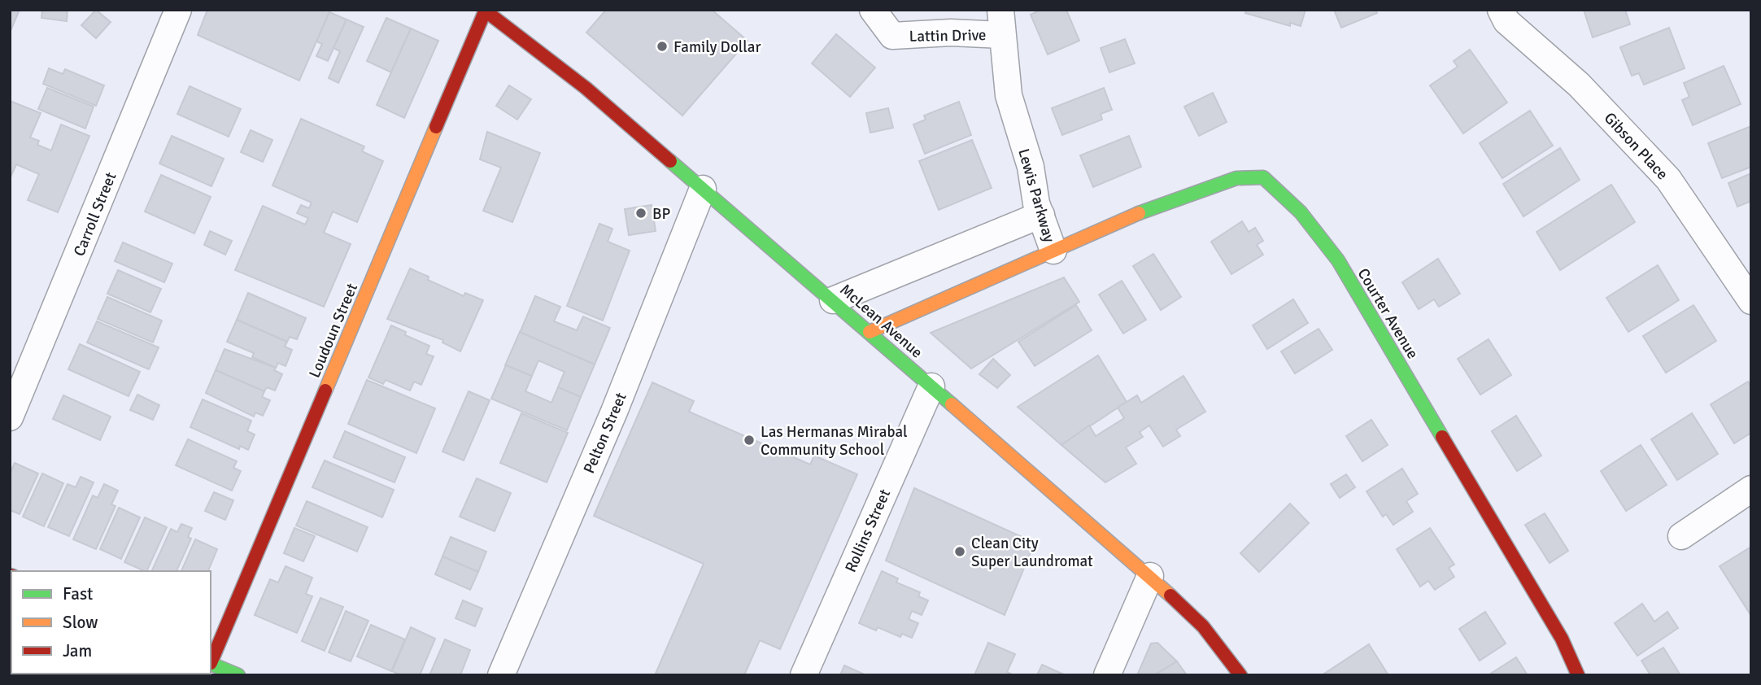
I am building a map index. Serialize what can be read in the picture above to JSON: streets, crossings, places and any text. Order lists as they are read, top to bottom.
{
  "streets": {
    "street": [
      "Lattin Drive",
      "Gibson Place",
      "Lewis Parkway",
      "Carroll Street",
      "Courter Avenue",
      "McLean Avenue",
      "Loudoun Street",
      "Pelton Street",
      "Rollins Street"
    ]
  },
  "crossings": [
    ["Lattin Drive", "Lewis Parkway"],
    ["Lewis Parkway", "Courter Avenue"],
    ["Lewis Parkway", "McLean Avenue"],
    ["McLean Avenue", "Loudoun Street"],
    ["McLean Avenue", "Pelton Street"],
    ["McLean Avenue", "Rollins Street"]
  ],
  "places": [
    "Family Dollar",
    "BP",
    "Las Hermanas Mirabal Community School",
    "Clean City Super Laundromat"
  ],
  "legend": ["Fast", "Slow", "Jam"]
}
